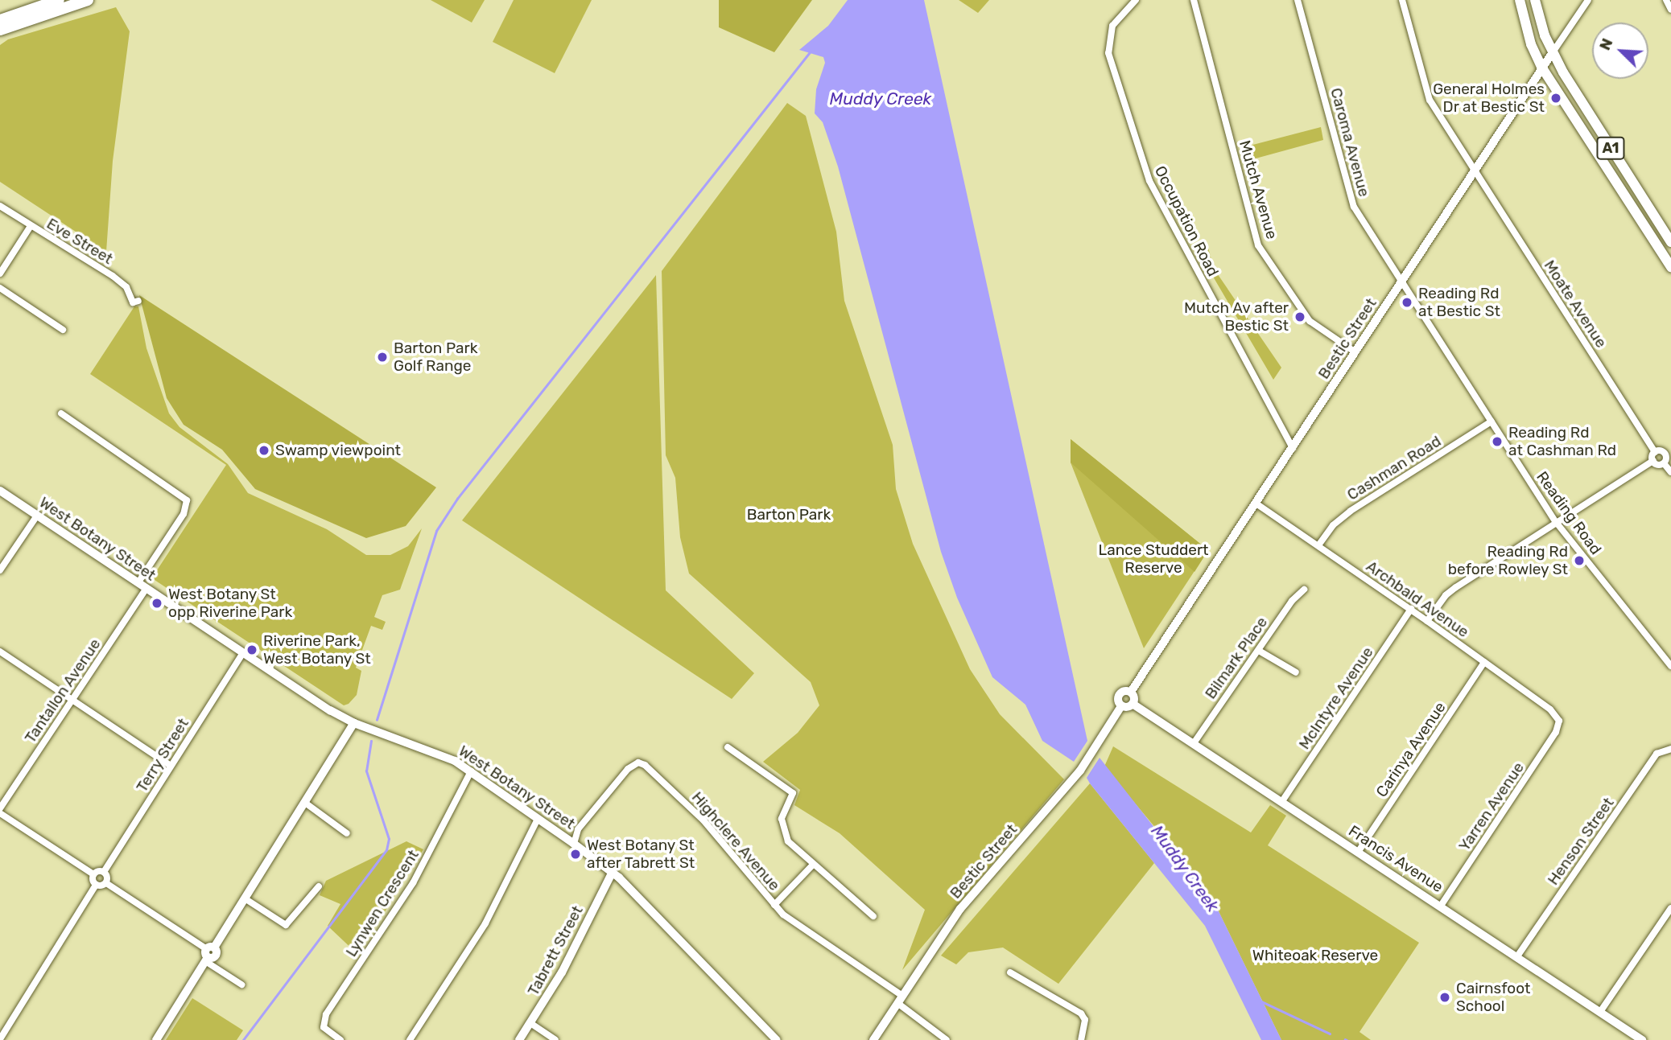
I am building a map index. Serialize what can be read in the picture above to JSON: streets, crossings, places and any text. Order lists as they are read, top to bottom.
{
  "streets": {
    "highway": ["A1"],
    "main road": ["Bestic Street", "West Botany Street"],
    "street": [
      "Caroma Avenue",
      "Mutch Avenue",
      "Occupation Road",
      "Eve Street",
      "Moate Avenue",
      "Cashman Road",
      "Reading Road",
      "Archbald Avenue",
      "Bilmark Place",
      "Tantallon Avenue",
      "McIntyre Avenue",
      "Carinya Avenue",
      "Terry Street",
      "Yarren Avenue",
      "Highclere Avenue",
      "Henson Street",
      "Francis Avenue",
      "Lynwen Crescent",
      "Tabrett Street"
    ]
  },
  "crossings": [
    ["Caroma Avenue", "Bestic Street"],
    ["Caroma Avenue", "Reading Road"],
    ["A1", "Bestic Street"],
    ["Mutch Avenue", "Bestic Street"],
    ["Occupation Road", "Bestic Street"],
    ["Moate Avenue", "Bestic Street"],
    ["Bestic Street", "Reading Road"],
    ["Bestic Street", "Archbald Avenue"],
    ["Bestic Street", "Highclere Avenue"],
    ["Cashman Road", "Reading Road"],
    ["Cashman Road", "Archbald Avenue"],
    ["West Botany Street", "Tantallon Avenue"],
    ["West Botany Street", "Terry Street"],
    ["West Botany Street", "Highclere Avenue"],
    ["West Botany Street", "Lynwen Crescent"],
    ["West Botany Street", "Tabrett Street"],
    ["Archbald Avenue", "McIntyre Avenue"],
    ["Archbald Avenue", "Carinya Avenue"],
    ["Archbald Avenue", "Yarren Avenue"],
    ["Bilmark Place", "Francis Avenue"],
    ["McIntyre Avenue", "Francis Avenue"],
    ["Carinya Avenue", "Francis Avenue"],
    ["Yarren Avenue", "Francis Avenue"],
    ["Henson Street", "Francis Avenue"]
  ],
  "water": ["Muddy Creek"],
  "parks": ["Barton Park", "Lance Studdert Reserve", "Whiteoak Reserve"],
  "places": [
    "General Holmes Dr at Bestic St",
    "Reading Rd at Bestic St",
    "Mutch Av after Bestic St",
    "Barton Park Golf Range",
    "Reading Rd at Cashman Rd",
    "Swamp viewpoint",
    "Reading Rd before Rowley St",
    "West Botany St opp Riverine Park",
    "Riverine Park, West Botany St",
    "West Botany St after Tabrett St",
    "Cairnsfoot School"
  ],
  "north": "top left"
}
